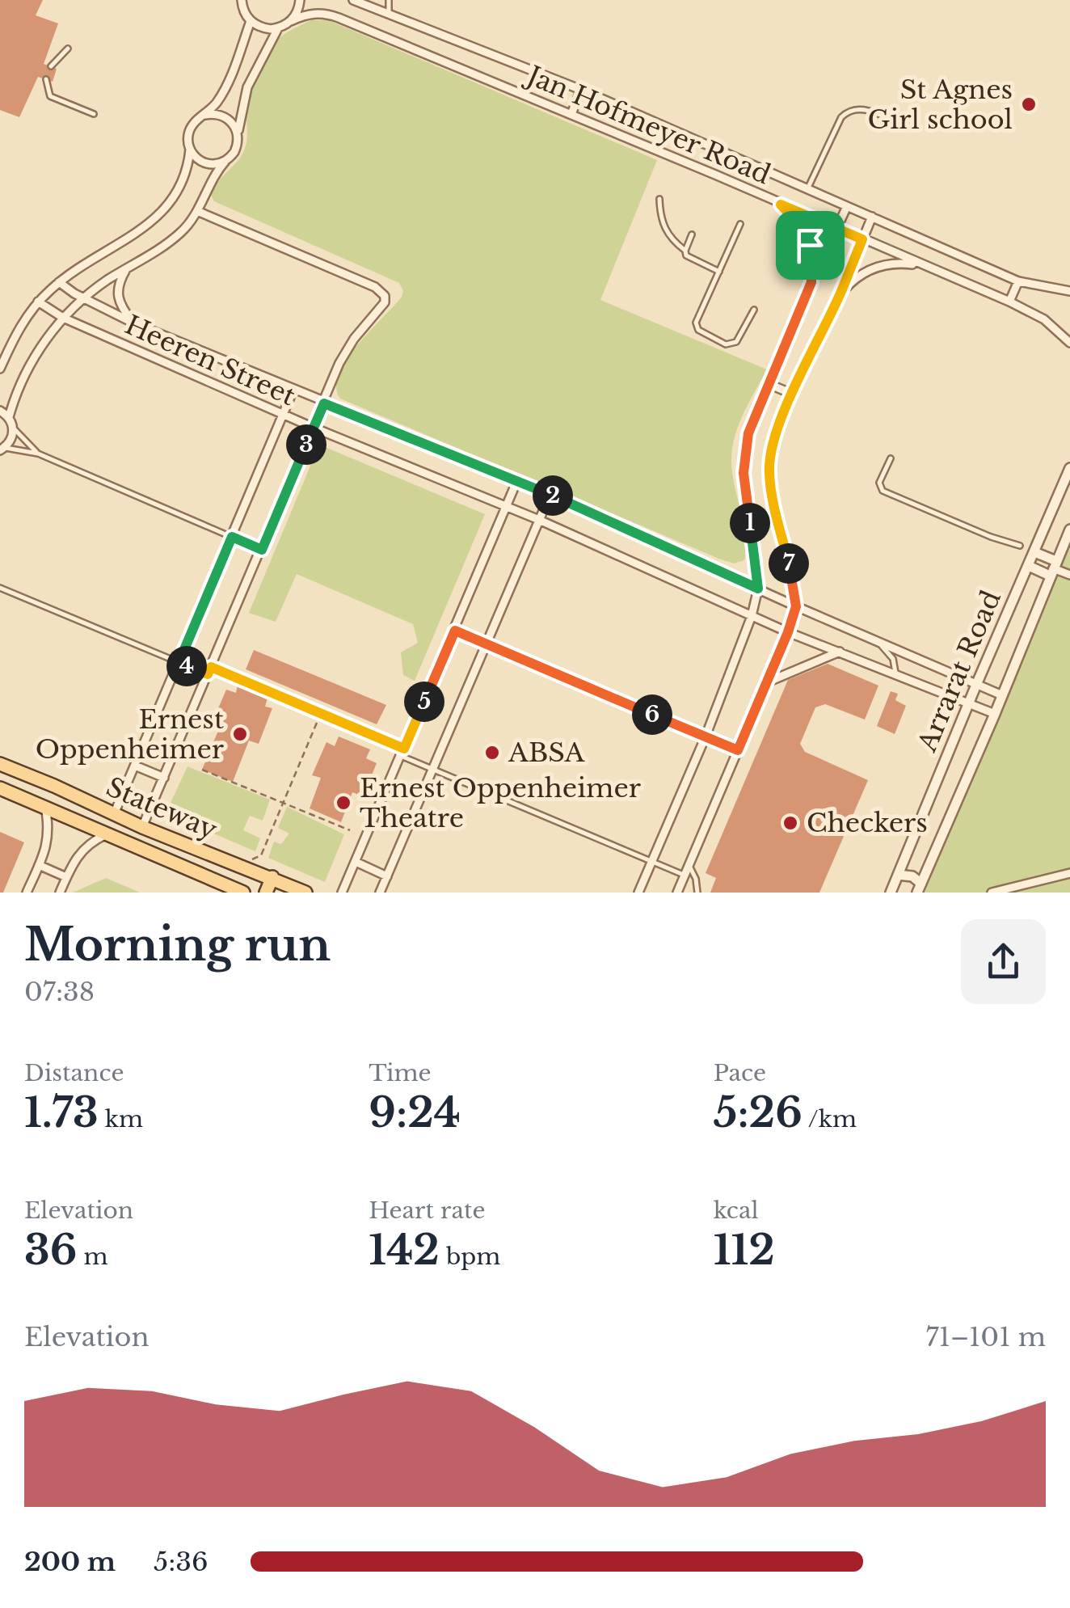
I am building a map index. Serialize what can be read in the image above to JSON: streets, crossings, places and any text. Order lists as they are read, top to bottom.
{
  "streets": {
    "main road": ["Stateway"],
    "street": ["Jan Hofmeyer Road", "Heeren Street", "Arrarat Road"]
  },
  "crossings": [
    ["Heeren Street", "Arrarat Road"]
  ],
  "places": [
    "St Agnes Girl school",
    "Ernest Oppenheimer",
    "ABSA",
    "Ernest Oppenheimer Theatre",
    "Checkers"
  ],
  "page": {
    "pins": [
      "3",
      "2",
      "1",
      "7",
      "4",
      "5",
      "6"
    ],
    "heading": ["Morning run", "07:38"],
    "stats": [
      ["Distance", "1.73 km"],
      ["Time", "9:24"],
      ["Pace", "5:26 /km"],
      ["Elevation", "36 m"],
      ["Heart rate", "142 bpm"],
      ["kcal", "112"]
    ],
    "chart": ["Elevation", "71–101 m"],
    "list": [
      {
        "name": "200 m",
        "note": "5:36"
      }
    ]
  }
}
